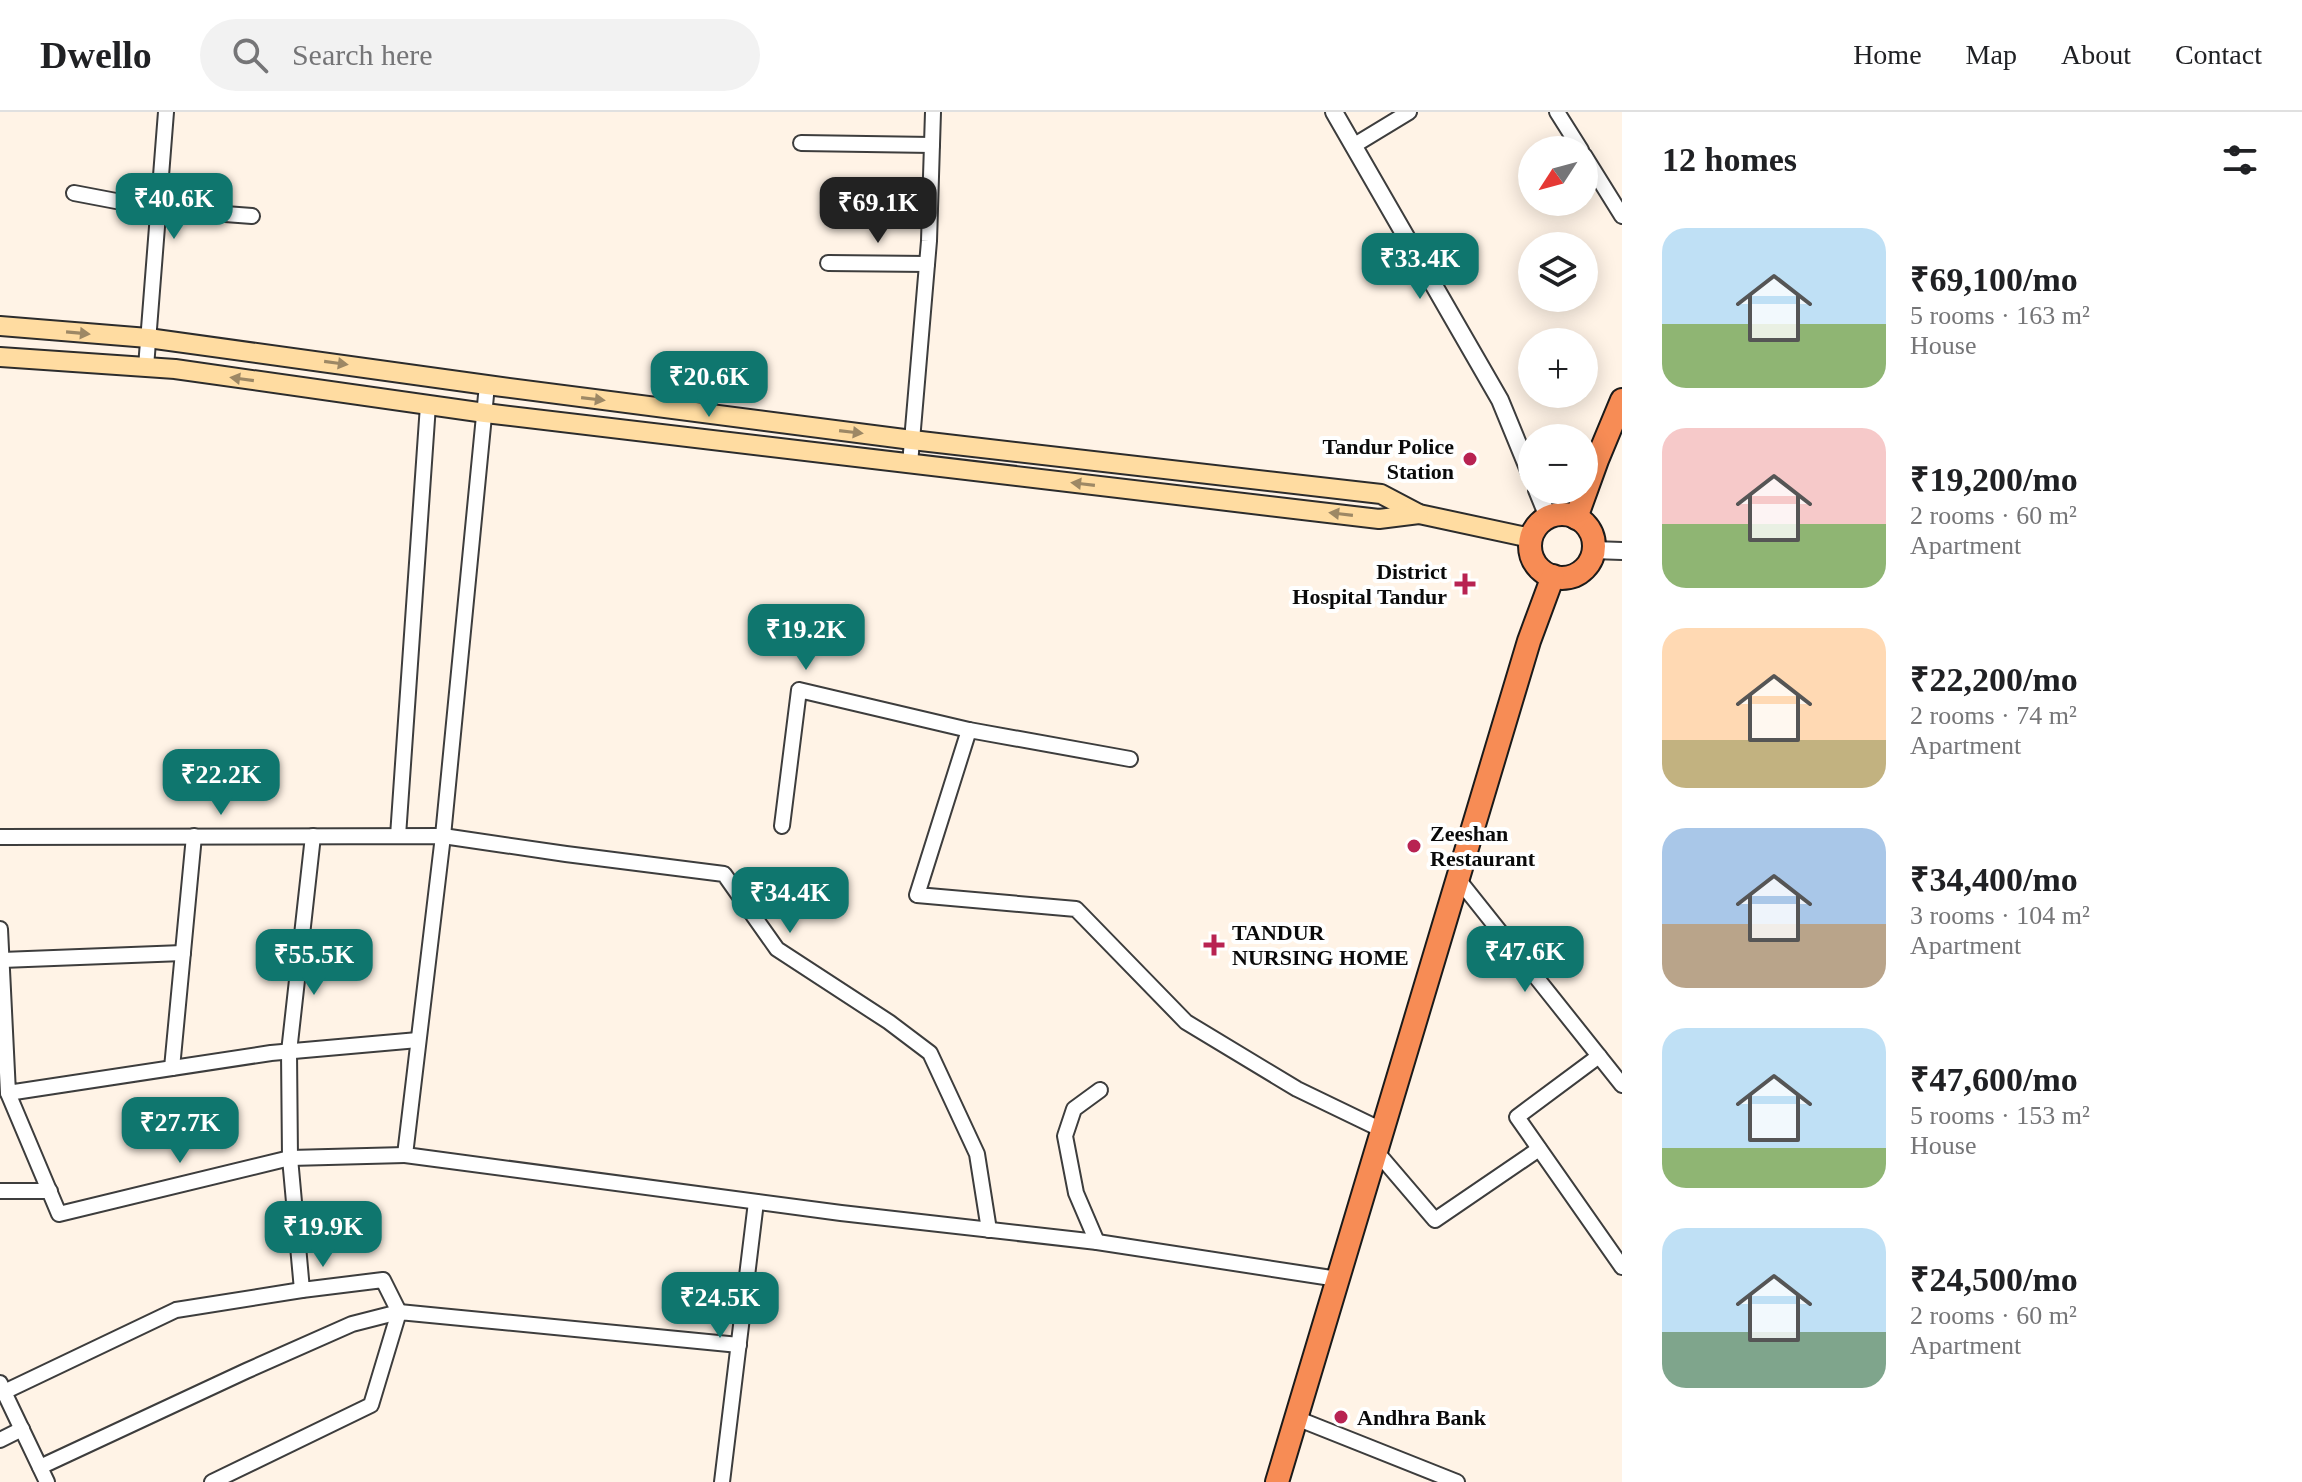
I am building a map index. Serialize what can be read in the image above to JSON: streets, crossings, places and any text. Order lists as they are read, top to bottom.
{
  "places": {
    "other": ["Tandur Police Station", "Zeeshan Restaurant", "Andhra Bank"],
    "health": ["District Hospital Tandur", "TANDUR NURSING HOME"]
  },
  "north": "bottom left",
  "page": {
    "header": "Dwello",
    "search": "Search here",
    "nav": [
      "Home",
      "Map",
      "About",
      "Contact"
    ],
    "heading": "12 homes",
    "map_buttons": ["+", "−"],
    "price": [
      "₹40.6K",
      "₹69.1K",
      "₹33.4K",
      "₹20.6K",
      "₹19.2K",
      "₹22.2K",
      "₹34.4K",
      "₹47.6K",
      "₹55.5K",
      "₹27.7K",
      "₹19.9K",
      "₹24.5K"
    ],
    "list": [
      {
        "name": "₹69,100/mo",
        "note": "5 rooms · 163 m² · House"
      },
      {
        "name": "₹19,200/mo",
        "note": "2 rooms · 60 m² · Apartment"
      },
      {
        "name": "₹22,200/mo",
        "note": "2 rooms · 74 m² · Apartment"
      },
      {
        "name": "₹34,400/mo",
        "note": "3 rooms · 104 m² · Apartment"
      },
      {
        "name": "₹47,600/mo",
        "note": "5 rooms · 153 m² · House"
      },
      {
        "name": "₹24,500/mo",
        "note": "2 rooms · 60 m² · Apartment"
      }
    ]
  }
}
